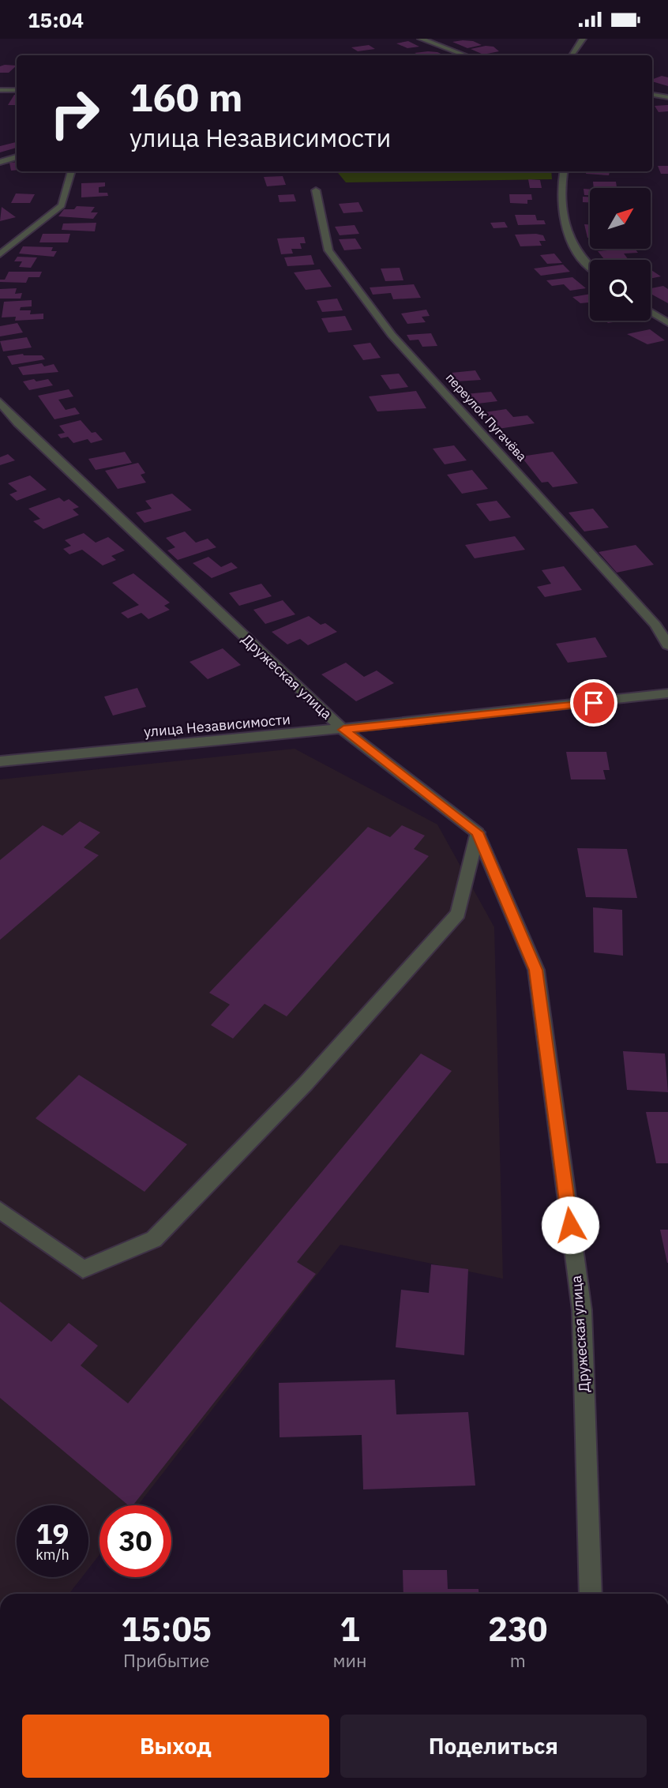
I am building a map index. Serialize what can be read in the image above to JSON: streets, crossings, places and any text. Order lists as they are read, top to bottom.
{
  "streets": {
    "street": ["переулок Пугачёва", "Дружеская улица", "улица Независимости"]
  },
  "crossings": [
    ["Дружеская улица", "улица Независимости"]
  ],
  "north": "top right",
  "page": {
    "status": "15:04",
    "turn": ["160 m", "улица Независимости"],
    "speed": "19 km/h",
    "limit": "30",
    "eta": [
      "15:05",
      "Прибытие",
      "1",
      "мин",
      "230",
      "m"
    ],
    "buttons": ["Выход", "Поделиться"]
  }
}
